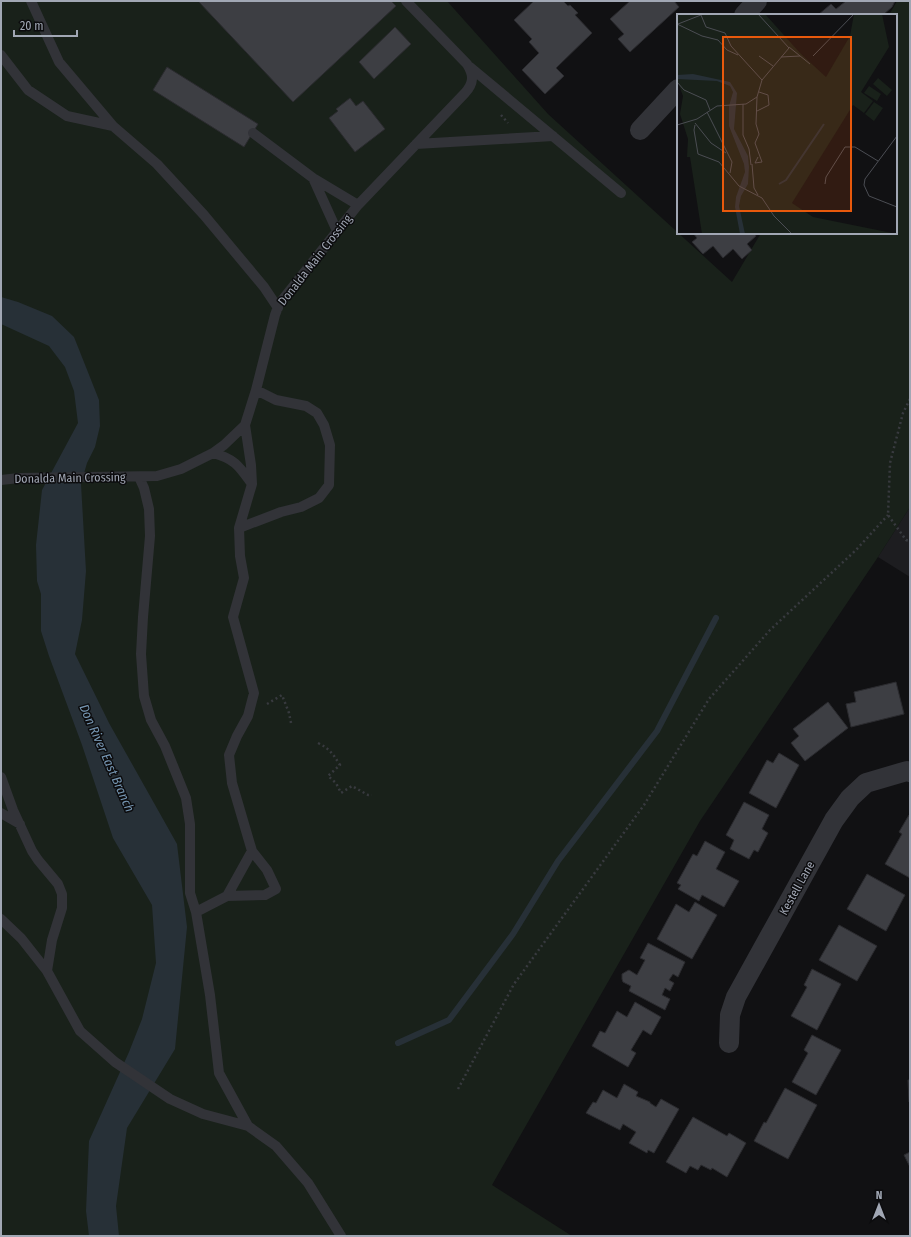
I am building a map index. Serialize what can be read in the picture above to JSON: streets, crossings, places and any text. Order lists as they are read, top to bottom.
{
  "streets": {
    "street": ["Kestell Lane"],
    "lane": ["Donalda Main Crossing"]
  },
  "water": ["Don River East Branch"],
  "scale_bar": "20 m",
  "north": "top"
}
